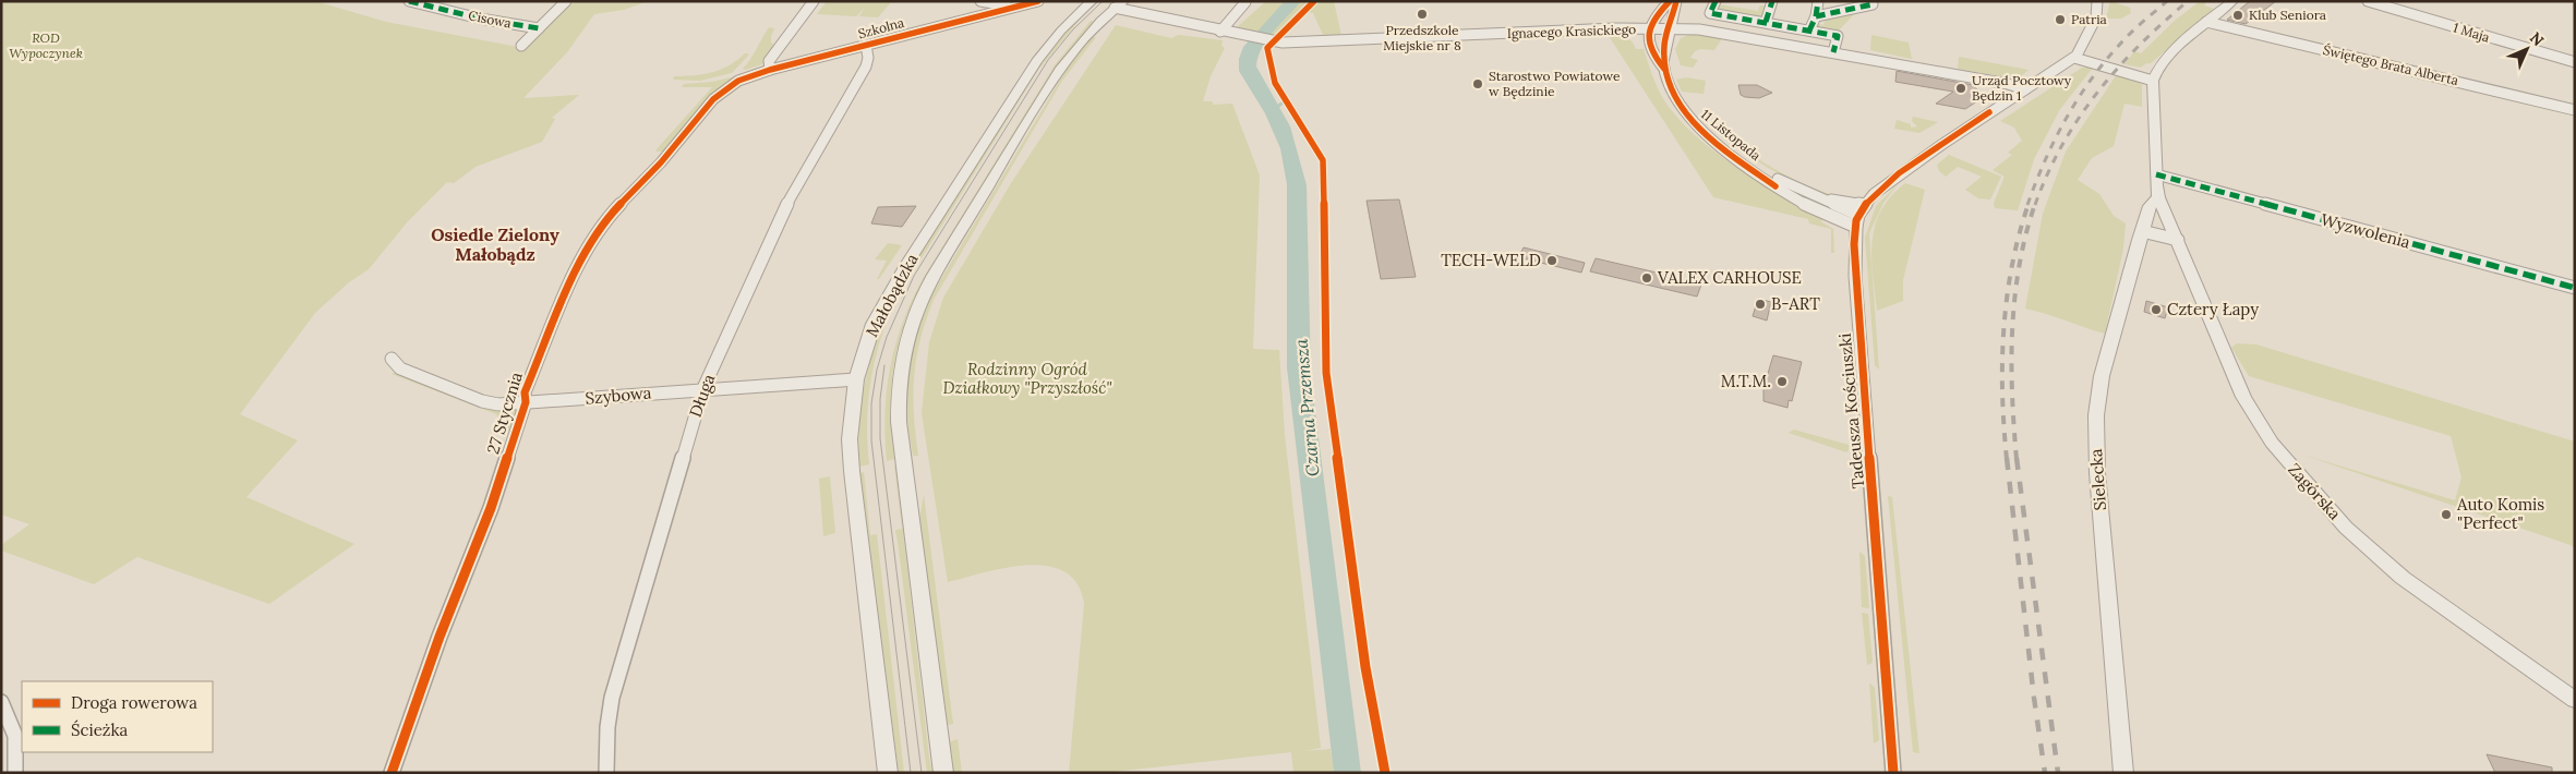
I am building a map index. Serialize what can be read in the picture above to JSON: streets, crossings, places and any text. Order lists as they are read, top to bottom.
{
  "streets": {
    "street": [
      "Cisowa",
      "Szkolna",
      "Ignacego Krasickiego",
      "1 Maja",
      "Świętego Brata Alberta",
      "11 Listopada",
      "Wyzwolenia",
      "Małobądzka",
      "Szybowa",
      "Długa",
      "Tadeusza Kościuszki",
      "27 Stycznia",
      "Sielecka",
      "Zagórska"
    ]
  },
  "crossings": [
    ["Szkolna", "Długa"],
    ["Szkolna", "27 Stycznia"],
    ["Ignacego Krasickiego", "11 Listopada"],
    ["Ignacego Krasickiego", "Małobądzka"],
    ["11 Listopada", "Tadeusza Kościuszki"],
    ["Wyzwolenia", "Zagórska"],
    ["Małobądzka", "Szybowa"],
    ["Szybowa", "Długa"],
    ["Szybowa", "27 Stycznia"],
    ["Sielecka", "Zagórska"]
  ],
  "districts": ["Osiedle Zielony Małobądz"],
  "water": ["Czarna Przemsza"],
  "parks": ["ROD Wypoczynek", "Rodzinny Ogród Działkowy \"Przyszłość\""],
  "places": [
    "Przedszkole Miejskie nr 8",
    "Klub Seniora",
    "Patria",
    "Starostwo Powiatowe w Będzinie",
    "Urząd Pocztowy Będzin 1",
    "TECH-WELD",
    "VALEX CARHOUSE",
    "B-ART",
    "Cztery Łapy",
    "M.T.M.",
    "Auto Komis \"Perfect\""
  ],
  "legend": ["Droga rowerowa", "Ścieżka"],
  "north": "top right"
}
